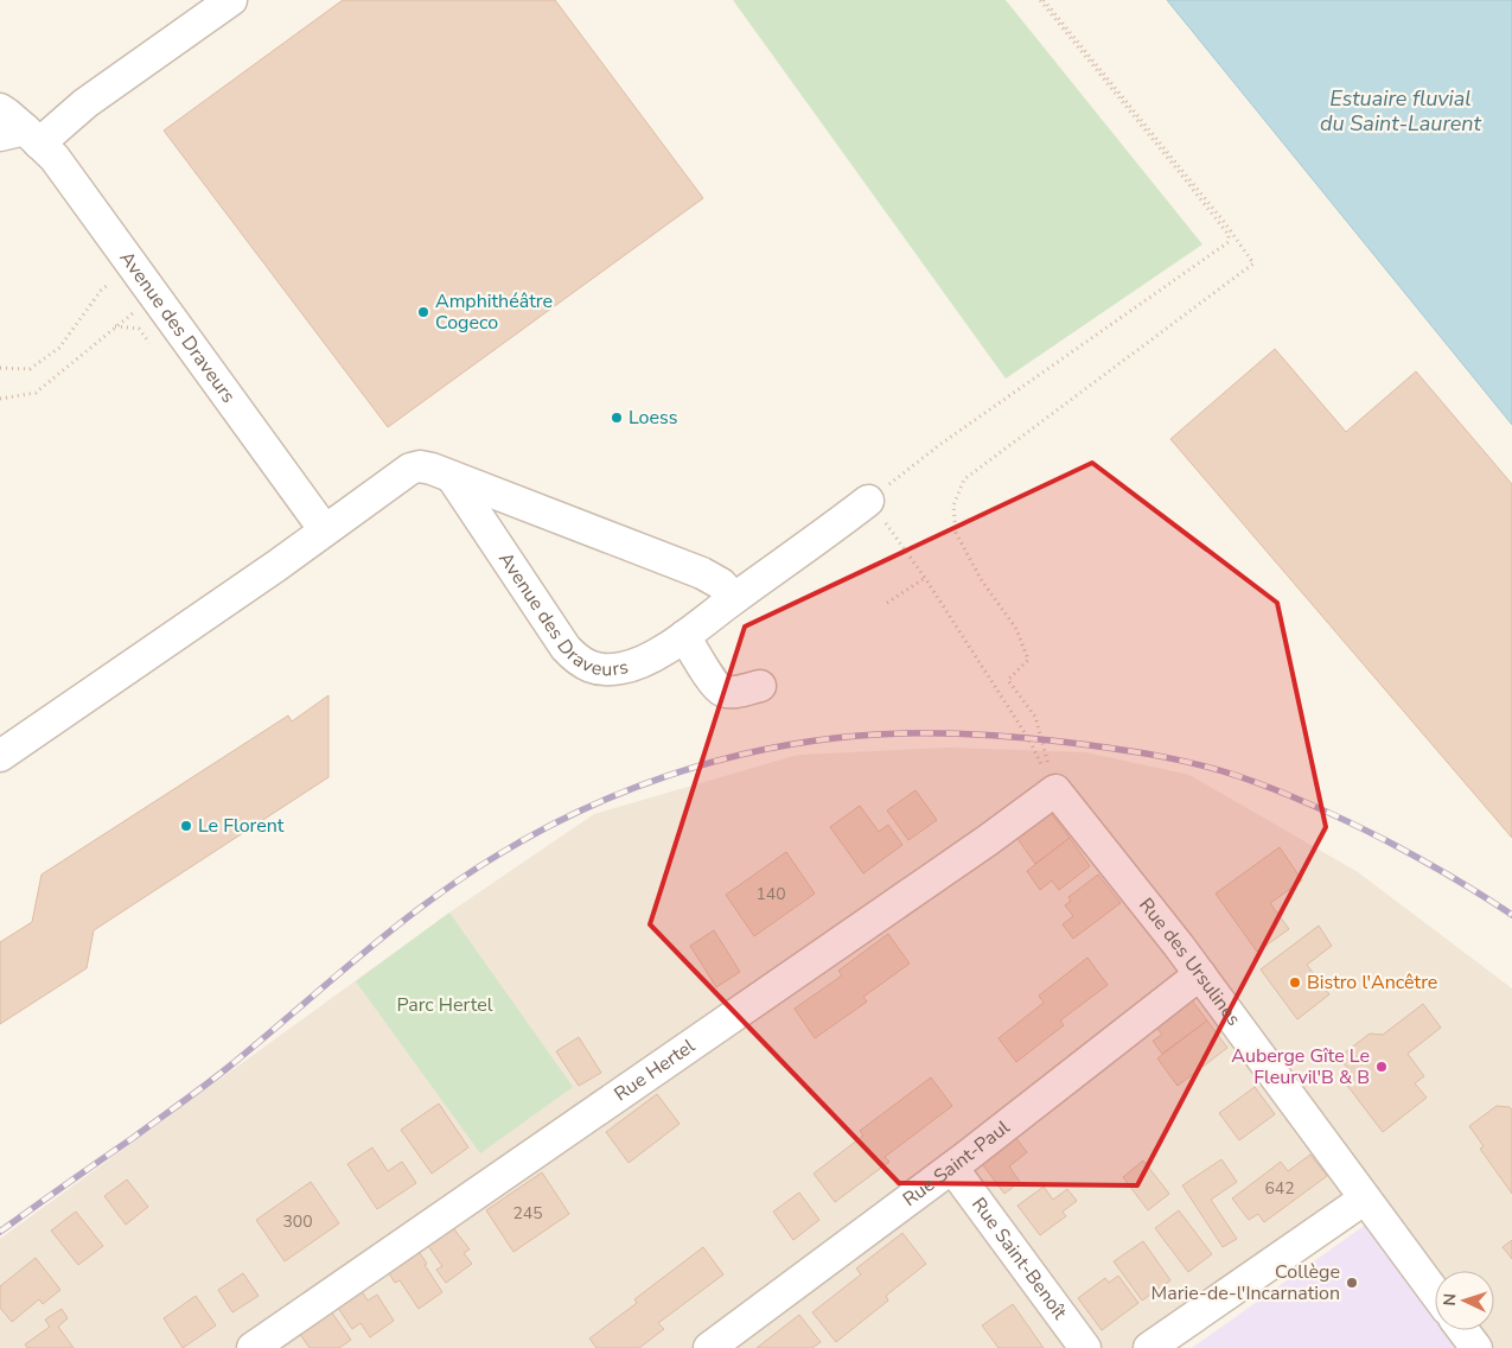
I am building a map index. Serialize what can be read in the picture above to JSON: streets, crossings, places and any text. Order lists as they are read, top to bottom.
{
  "streets": {
    "street": [
      "Avenue des Draveurs",
      "Rue des Ursulines",
      "Rue Hertel",
      "Rue Saint-Paul",
      "Rue Saint-Benoît"
    ]
  },
  "crossings": [
    ["Rue des Ursulines", "Rue Hertel"],
    ["Rue des Ursulines", "Rue Saint-Paul"],
    ["Rue Saint-Paul", "Rue Saint-Benoît"]
  ],
  "water": ["Estuaire fluvial du Saint-Laurent"],
  "parks": ["Parc Hertel"],
  "places": [
    "Amphithéâtre Cogeco",
    "Loess",
    "Le Florent",
    "Bistro l'Ancêtre",
    "Auberge Gîte Le Fleurvil'B & B",
    "Collège Marie-de-l'Incarnation"
  ],
  "house_numbers": [
    "140",
    "642",
    "245",
    "300"
  ],
  "north": "left"
}
